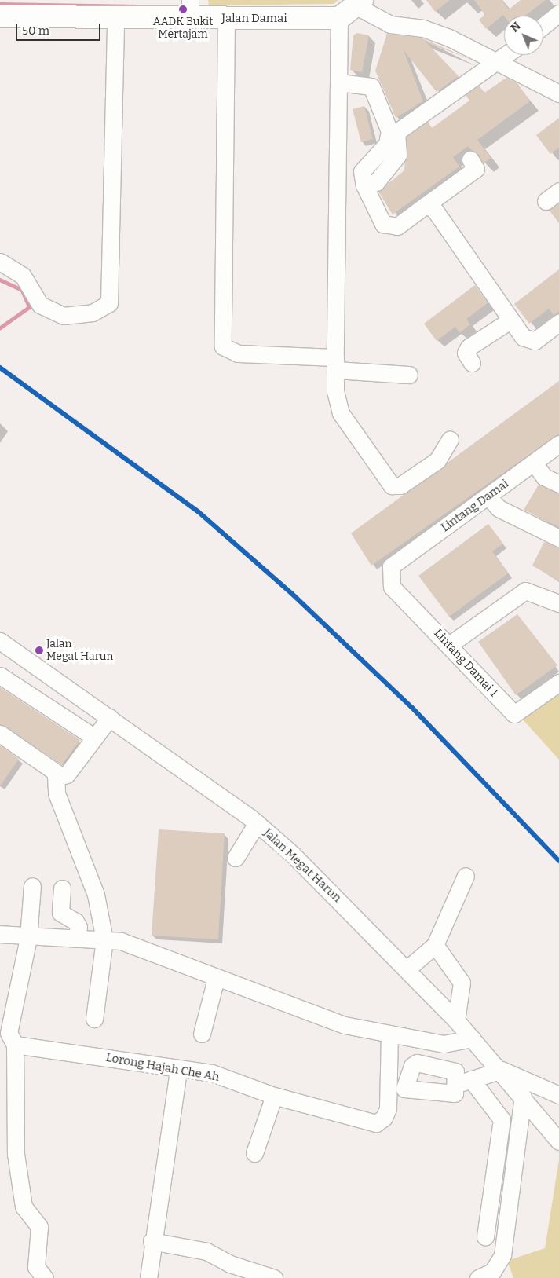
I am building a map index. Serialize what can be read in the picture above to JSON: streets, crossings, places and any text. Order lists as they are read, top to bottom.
{
  "streets": {
    "main road": ["Jalan Damai"],
    "street": [
      "Lintang Damai",
      "Lintang Damai 1",
      "Jalan Megat Harun",
      "Lorong Hajah Che Ah"
    ]
  },
  "crossings": [
    ["Lintang Damai", "Lintang Damai 1"]
  ],
  "places": ["AADK Bukit Mertajam", "Jalan Megat Harun"],
  "lines": ["rail line 1"],
  "scale_bar": "50 m",
  "north": "top left"
}
